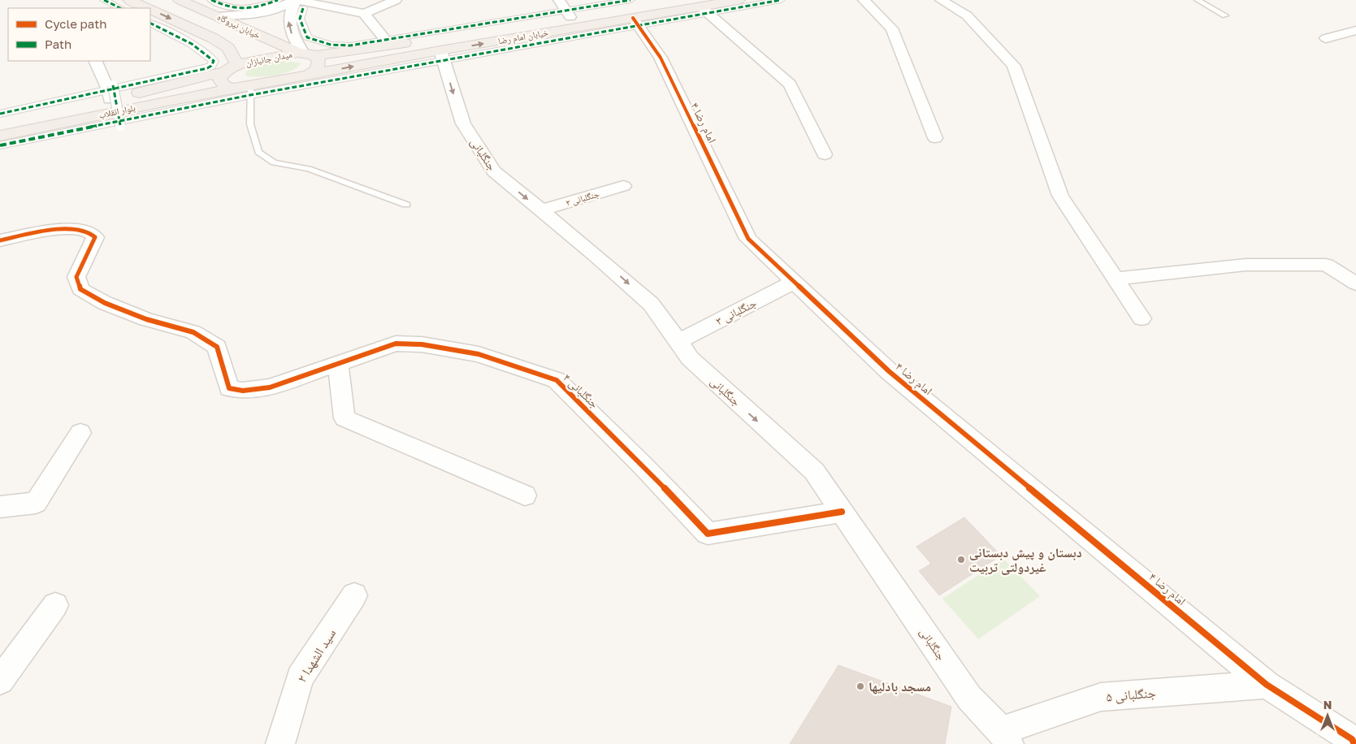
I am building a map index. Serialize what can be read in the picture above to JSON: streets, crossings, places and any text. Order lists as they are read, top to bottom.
{
  "streets": {
    "main road": [
      "خیابان نیروگاه",
      "خیابان امام رضا",
      "میدان جانبازان",
      "بلوار انقلاب"
    ],
    "street": [
      "امام رضا ۴",
      "جنگلبانی",
      "جنگلبانی ۲",
      "جنگلبانی ۳",
      "جنگلبانی ۴",
      "سید الشهدا ۲",
      "جنگلبانی ۵"
    ]
  },
  "crossings": [
    ["خیابان نیروگاه", "خیابان امام رضا"],
    ["خیابان نیروگاه", "میدان جانبازان"],
    ["خیابان نیروگاه", "بلوار انقلاب"],
    ["خیابان امام رضا", "میدان جانبازان"],
    ["خیابان امام رضا", "امام رضا ۴"],
    ["خیابان امام رضا", "جنگلبانی"],
    ["میدان جانبازان", "بلوار انقلاب"],
    ["امام رضا ۴", "جنگلبانی ۳"],
    ["امام رضا ۴", "جنگلبانی ۵"],
    ["جنگلبانی", "جنگلبانی ۲"],
    ["جنگلبانی", "جنگلبانی ۳"],
    ["جنگلبانی", "جنگلبانی ۴"],
    ["جنگلبانی", "جنگلبانی ۵"]
  ],
  "one_way": ["جنگلبانی"],
  "places": ["دبستان و پیش دبستانی غیردولتی تربیت", "مسجد بادلیها"],
  "legend": ["Cycle path", "Path"],
  "north": "top"
}
